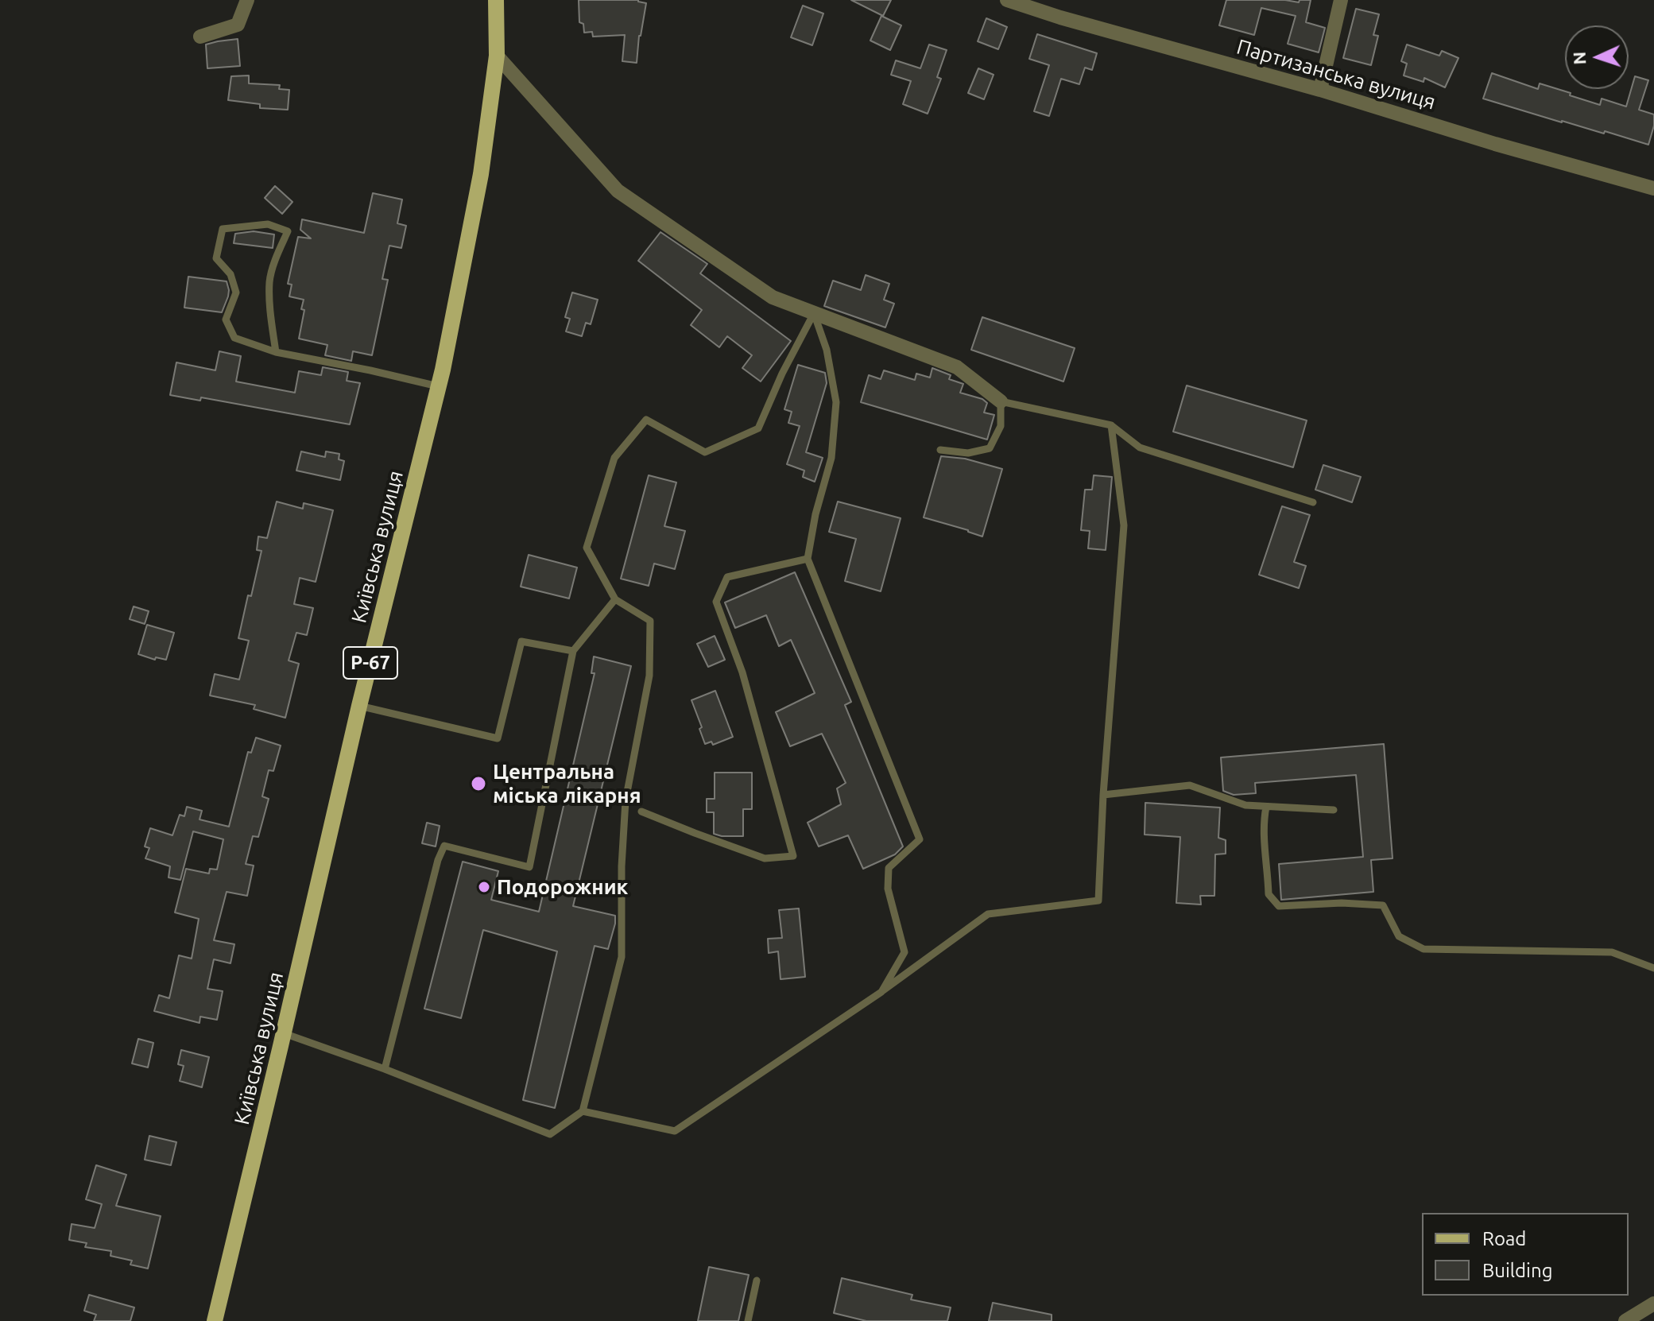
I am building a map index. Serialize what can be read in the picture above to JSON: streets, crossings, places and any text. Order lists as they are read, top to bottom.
{
  "streets": {
    "main road": ["Київська вулиця", "Р-67"],
    "street": ["Партизанська вулиця"]
  },
  "places": ["Центральна міська лікарня", "Подорожник"],
  "legend": ["Road", "Building"],
  "north": "left"
}
